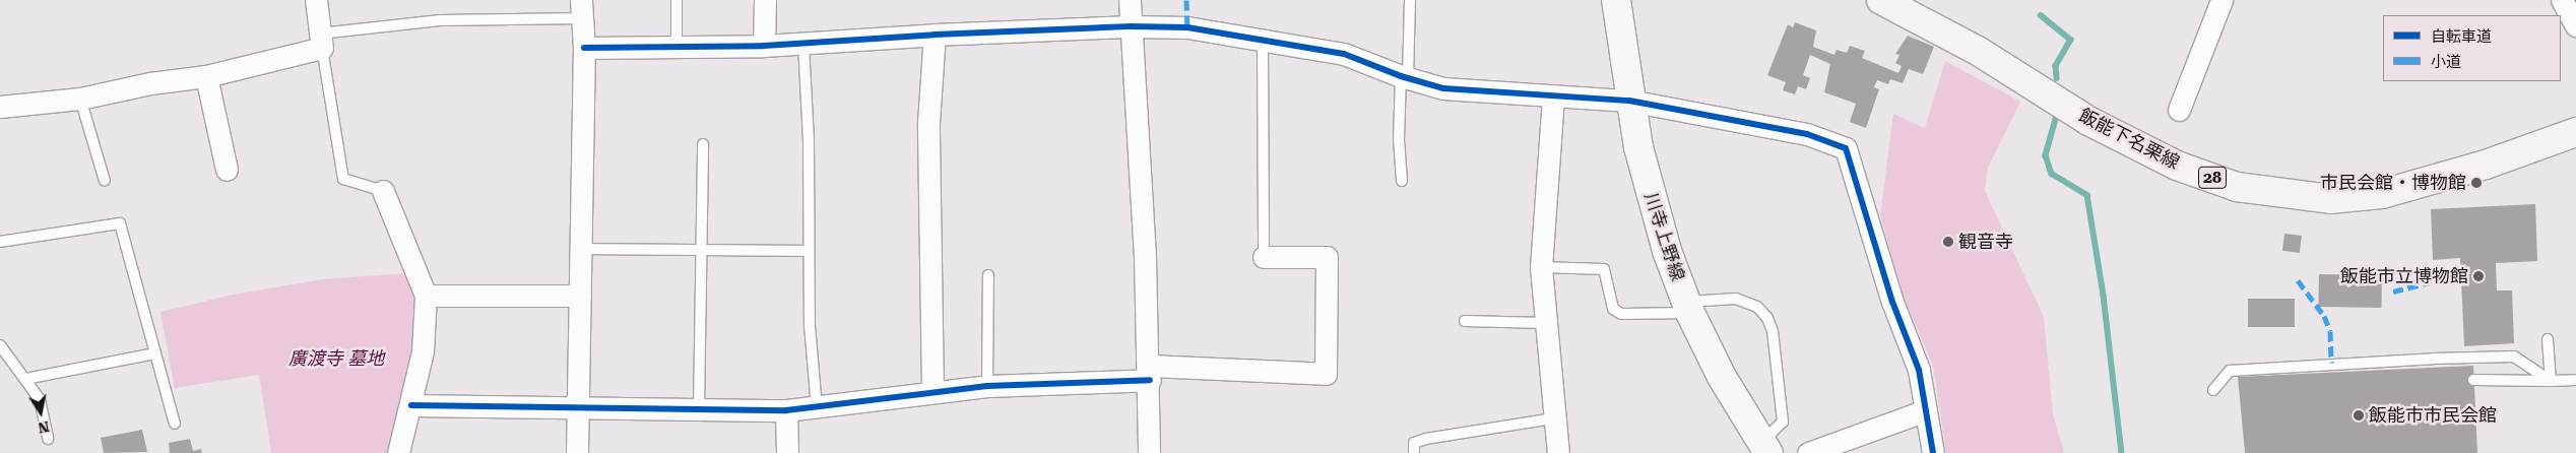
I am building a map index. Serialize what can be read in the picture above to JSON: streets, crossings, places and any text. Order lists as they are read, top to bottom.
{
  "streets": {
    "main road": ["飯能下名栗線", "28"],
    "street": ["川寺上野線"]
  },
  "parks": ["廣渡寺 墓地"],
  "places": [
    "市民会館・博物館",
    "観音寺",
    "飯能市立博物館",
    "飯能市市民会館"
  ],
  "legend": ["自転車道", "小道"],
  "north": "bottom"
}
